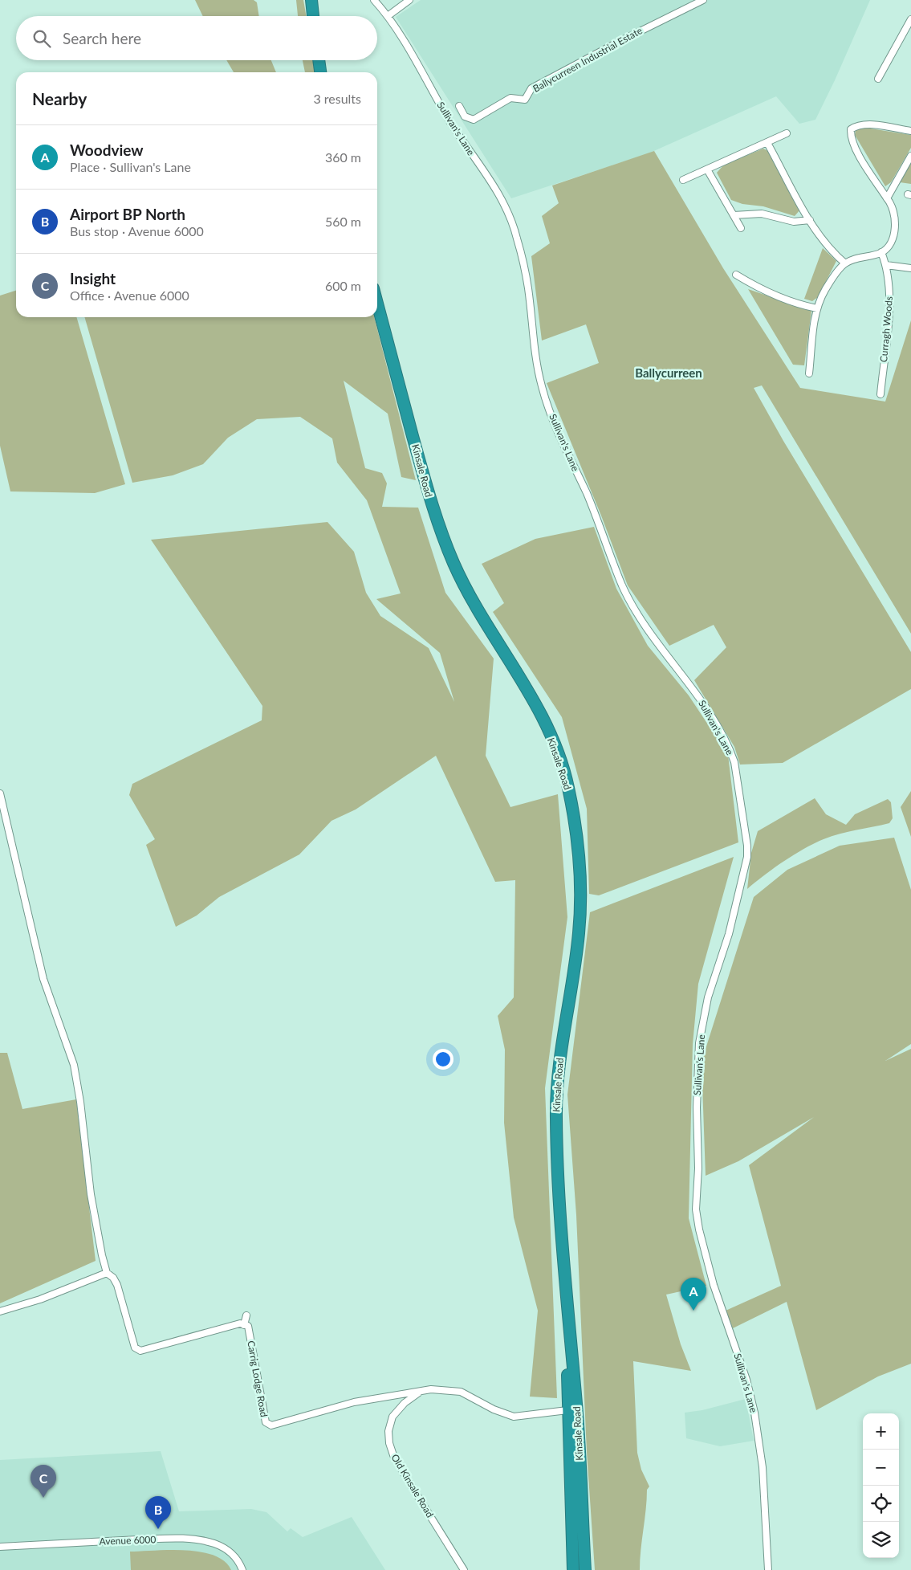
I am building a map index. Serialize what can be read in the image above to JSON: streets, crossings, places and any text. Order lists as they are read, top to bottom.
{
  "streets": {
    "highway": ["Kinsale Road"],
    "street": [
      "Ballycurreen Industrial Estate",
      "Sullivan's Lane",
      "Curragh Woods",
      "Carrig Lodge Road",
      "Old Kinsale Road",
      "Avenue 6000"
    ]
  },
  "crossings": [
    ["Carrig Lodge Road", "Old Kinsale Road"]
  ],
  "districts": ["Ballycurreen"],
  "page": {
    "search": "Search here",
    "heading": ["Nearby", "3 results"],
    "list": [
      {
        "mark": "A",
        "name": "Woodview",
        "note": "Place · Sullivan's Lane",
        "value": "360 m"
      },
      {
        "mark": "B",
        "name": "Airport BP North",
        "note": "Bus stop · Avenue 6000",
        "value": "560 m"
      },
      {
        "mark": "C",
        "name": "Insight",
        "note": "Office · Avenue 6000",
        "value": "600 m"
      }
    ],
    "pins": ["A", "C", "B"],
    "map_buttons": ["+", "−"]
  }
}
